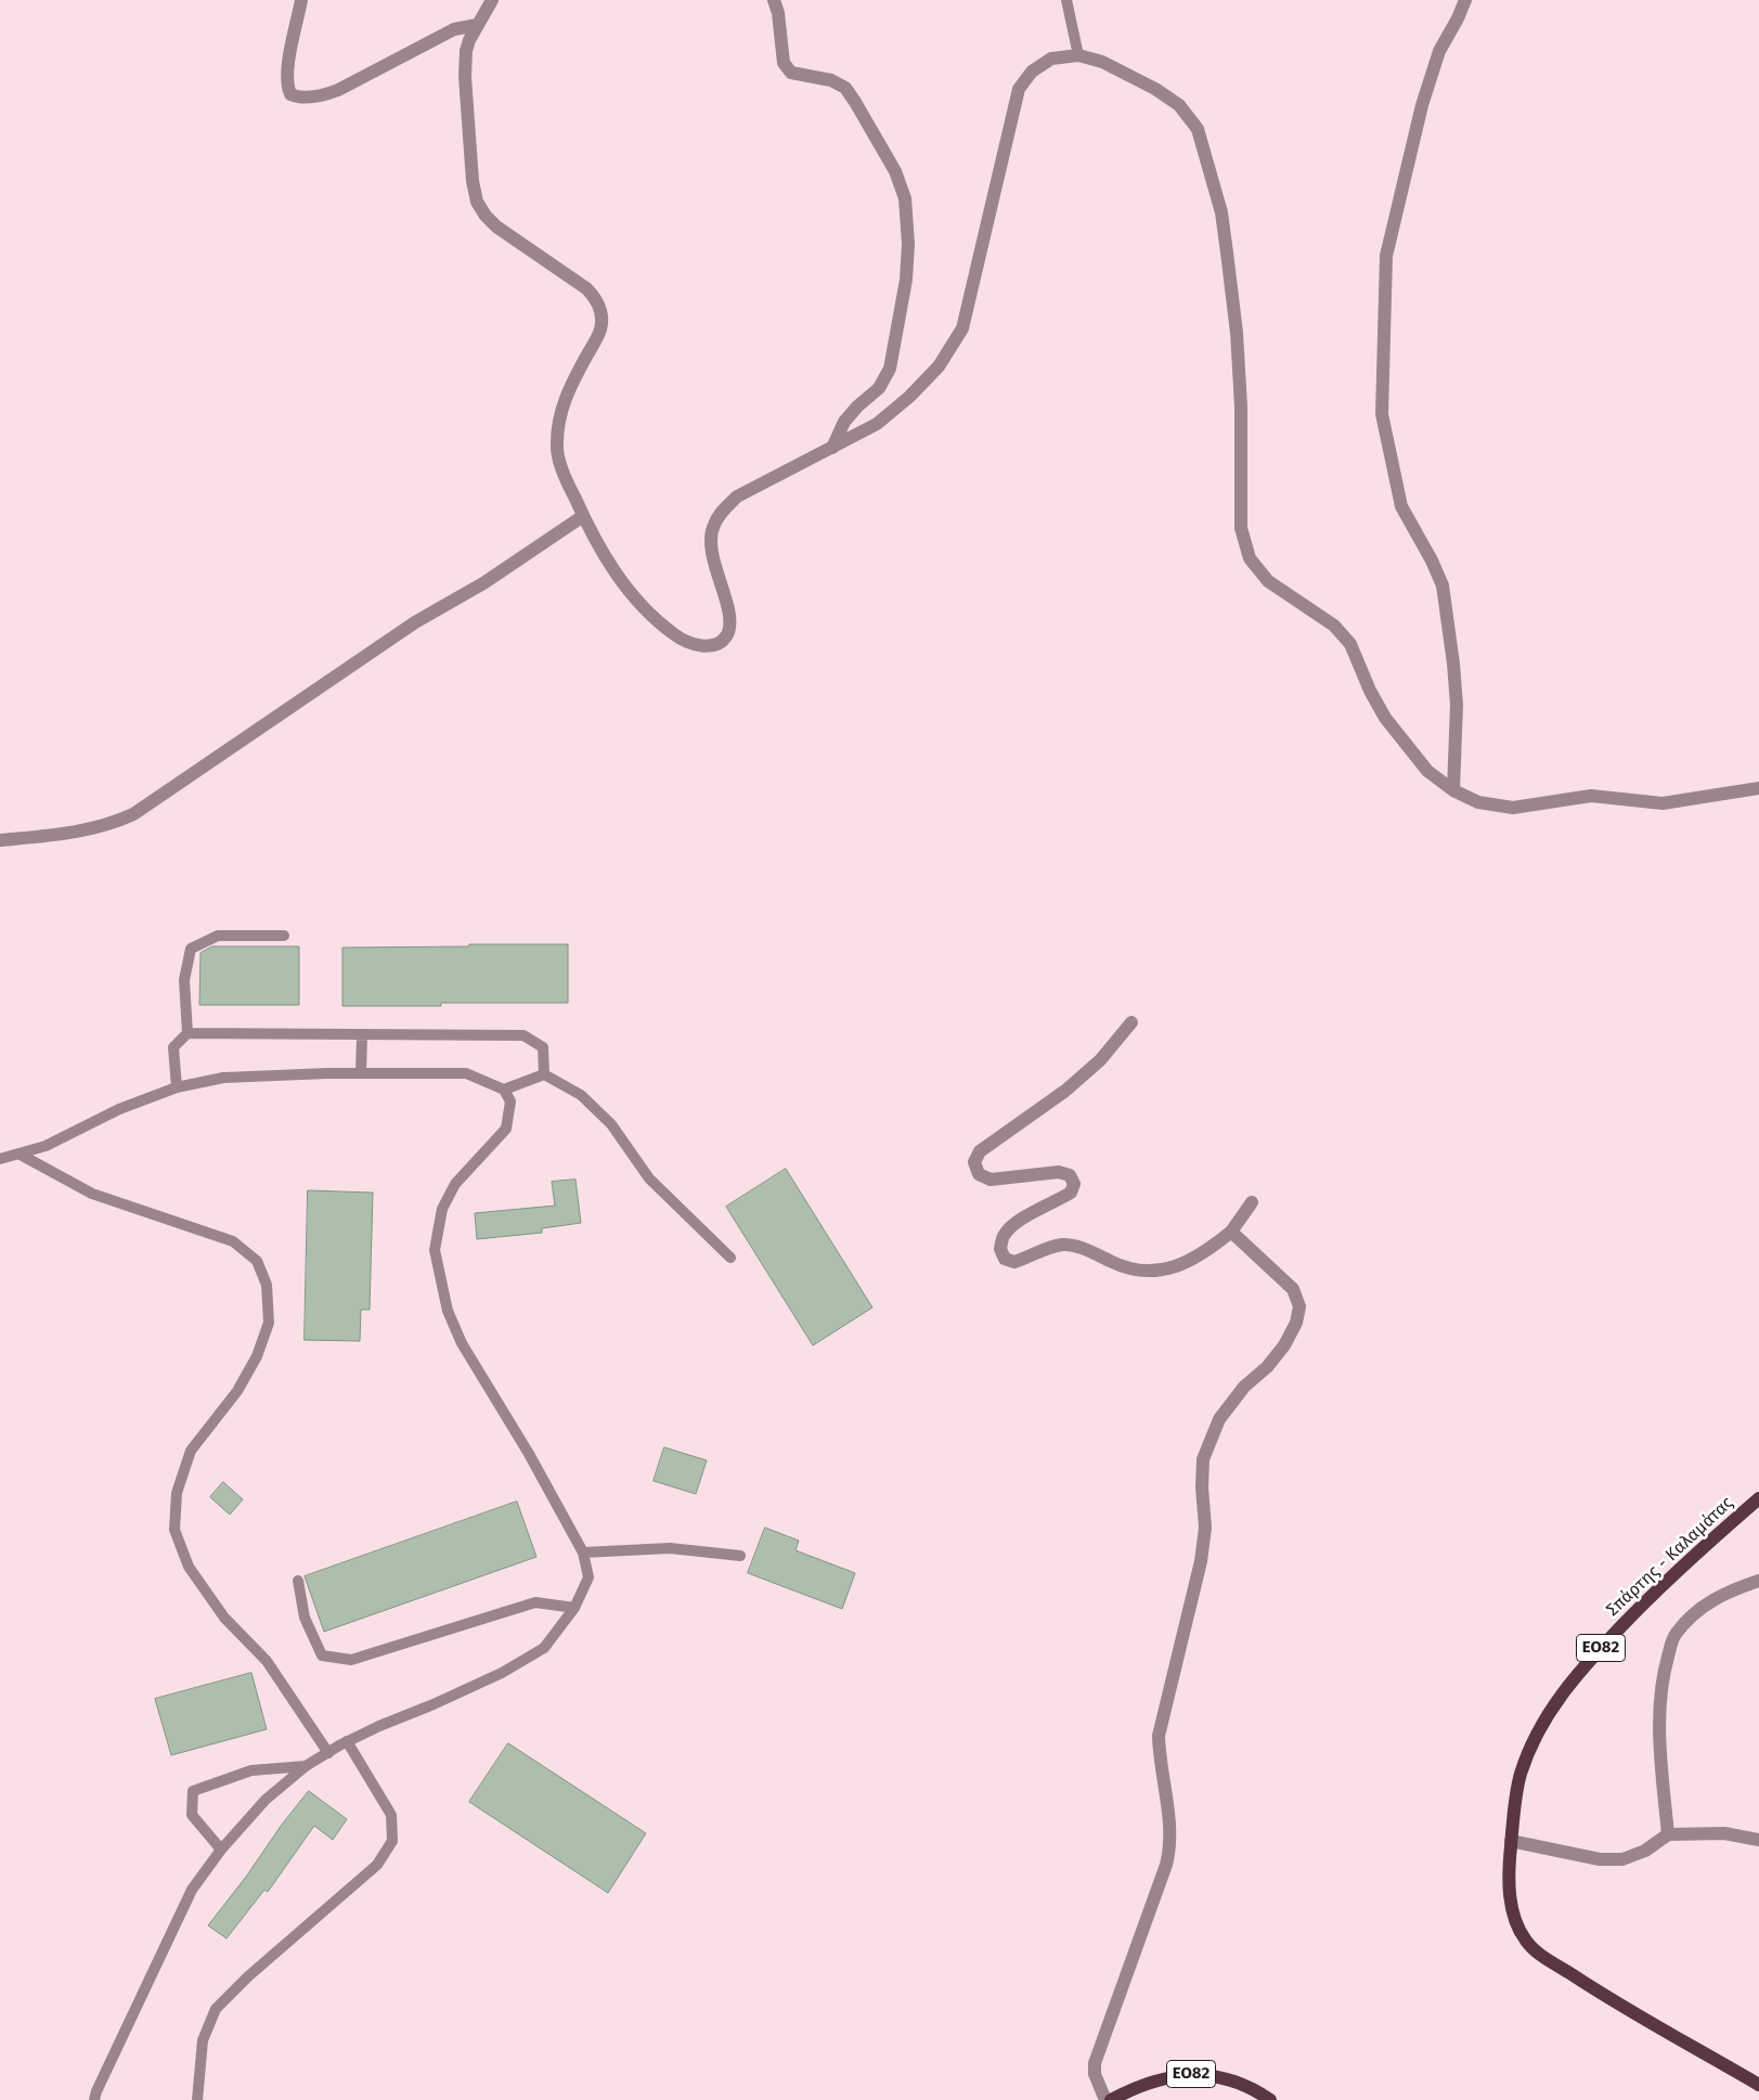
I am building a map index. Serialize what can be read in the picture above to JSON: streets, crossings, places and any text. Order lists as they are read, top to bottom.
{
  "streets": {
    "main road": ["Σπάρτης - Καλαμάτας", "ΕΟ82"]
  },
  "crossings": [
    ["Σπάρτης - Καλαμάτας", "ΕΟ82"]
  ]
}
